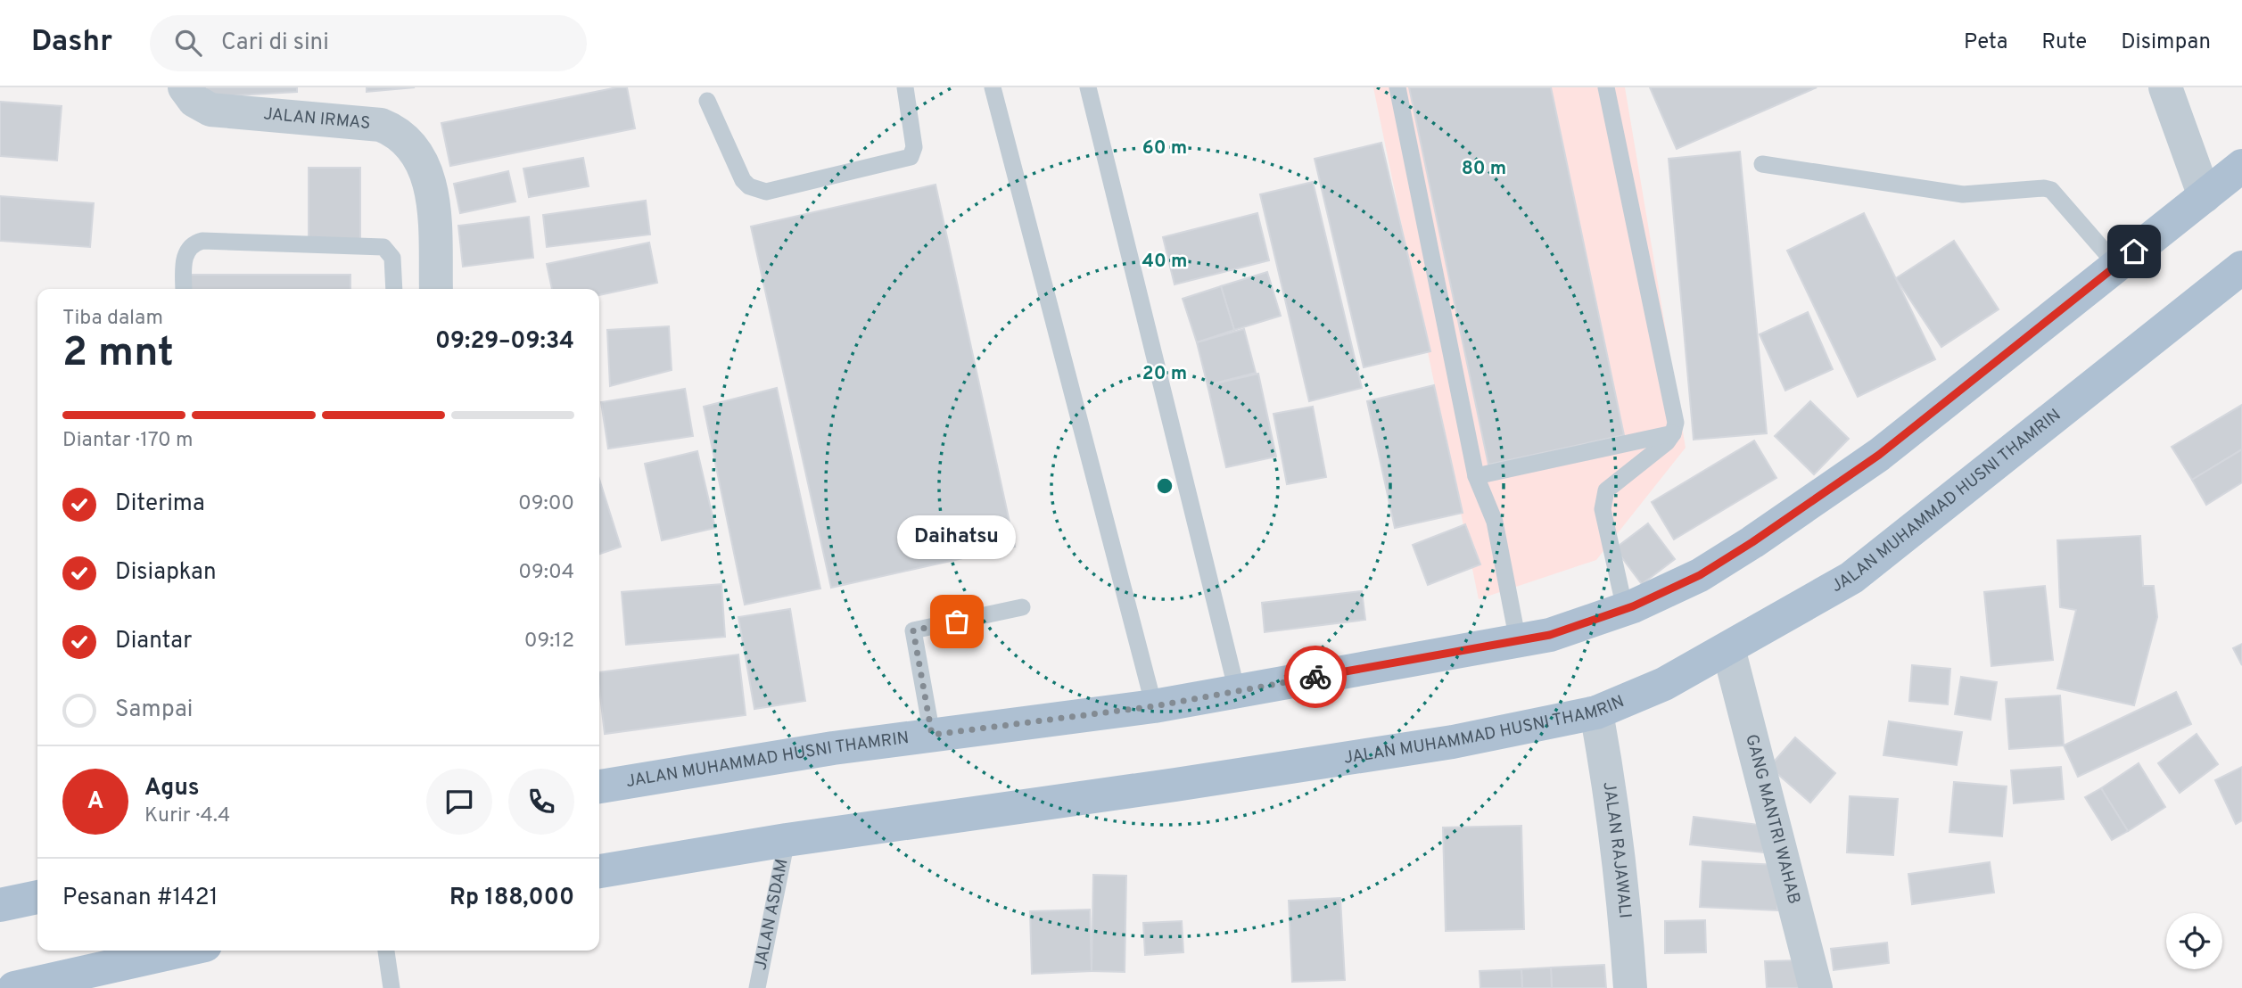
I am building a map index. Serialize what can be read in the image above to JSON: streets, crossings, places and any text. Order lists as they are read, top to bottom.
{
  "streets": {
    "main road": ["JALAN MUHAMMAD HUSNI THAMRIN"],
    "street": ["JALAN IRMAS", "GANG MANTRI WAHAB", "JALAN RAJAWALI"],
    "lane": ["JALAN ASDAM"]
  },
  "crossings": [
    ["JALAN MUHAMMAD HUSNI THAMRIN", "GANG MANTRI WAHAB"],
    ["JALAN MUHAMMAD HUSNI THAMRIN", "JALAN RAJAWALI"],
    ["JALAN MUHAMMAD HUSNI THAMRIN", "JALAN ASDAM"]
  ],
  "places": ["Daihatsu"],
  "page": {
    "header": "Dashr",
    "search": "Cari di sini",
    "nav": ["Peta", "Rute", "Disimpan"],
    "heading": ["2 mnt", "Tiba dalam", "09:29–09:34"],
    "panel": [
      "Agus",
      "Kurir · 4.4",
      "Pesanan #1421",
      "Rp 188,000"
    ],
    "bar": "Diantar · 170 m",
    "list": [
      ["Diterima", "09:00"],
      ["Disiapkan", "09:04"],
      ["Diantar", "09:12"],
      "Sampai"
    ],
    "bubble": "Daihatsu",
    "round": "A"
  },
  "rings": [
    "60 m",
    "80 m",
    "40 m",
    "20 m"
  ]
}
